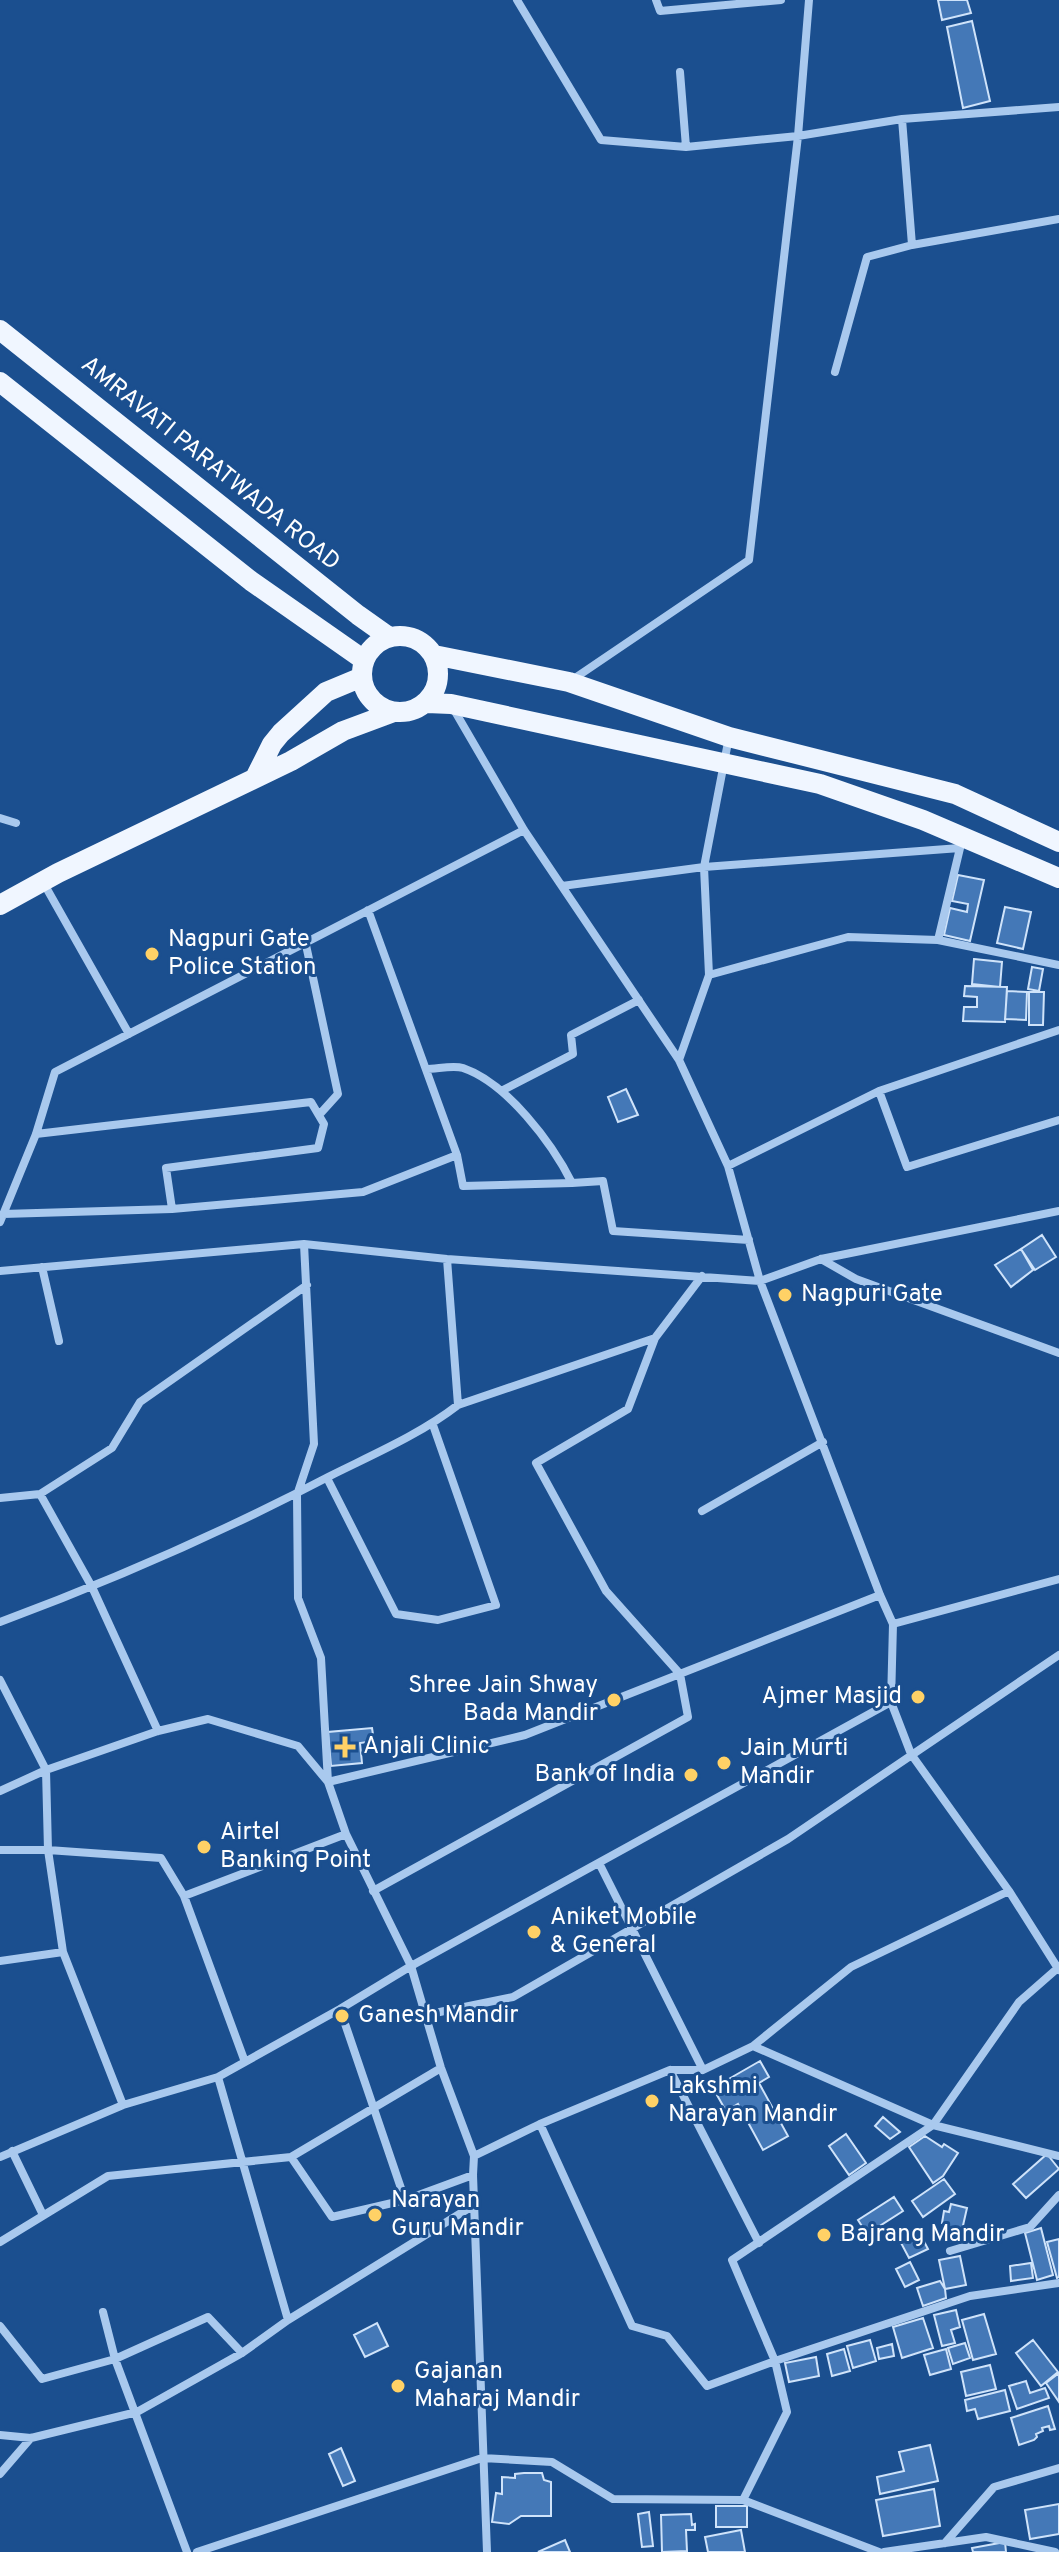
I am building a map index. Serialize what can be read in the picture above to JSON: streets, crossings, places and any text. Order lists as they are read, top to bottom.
{
  "streets": {
    "main road": ["AMRAVATI PARATWADA ROAD"]
  },
  "places": {
    "other": [
      "Nagpuri Gate Police Station",
      "Nagpuri Gate",
      "Ajmer Masjid",
      "Shree Jain Shway Bada Mandir",
      "Jain Murti Mandir",
      "Bank of India",
      "Airtel Banking Point",
      "Aniket Mobile & General",
      "Ganesh Mandir",
      "Lakshmi Narayan Mandir",
      "Narayan Guru Mandir",
      "Bajrang Mandir",
      "Gajanan Maharaj Mandir"
    ],
    "health": ["Anjali Clinic"]
  }
}
